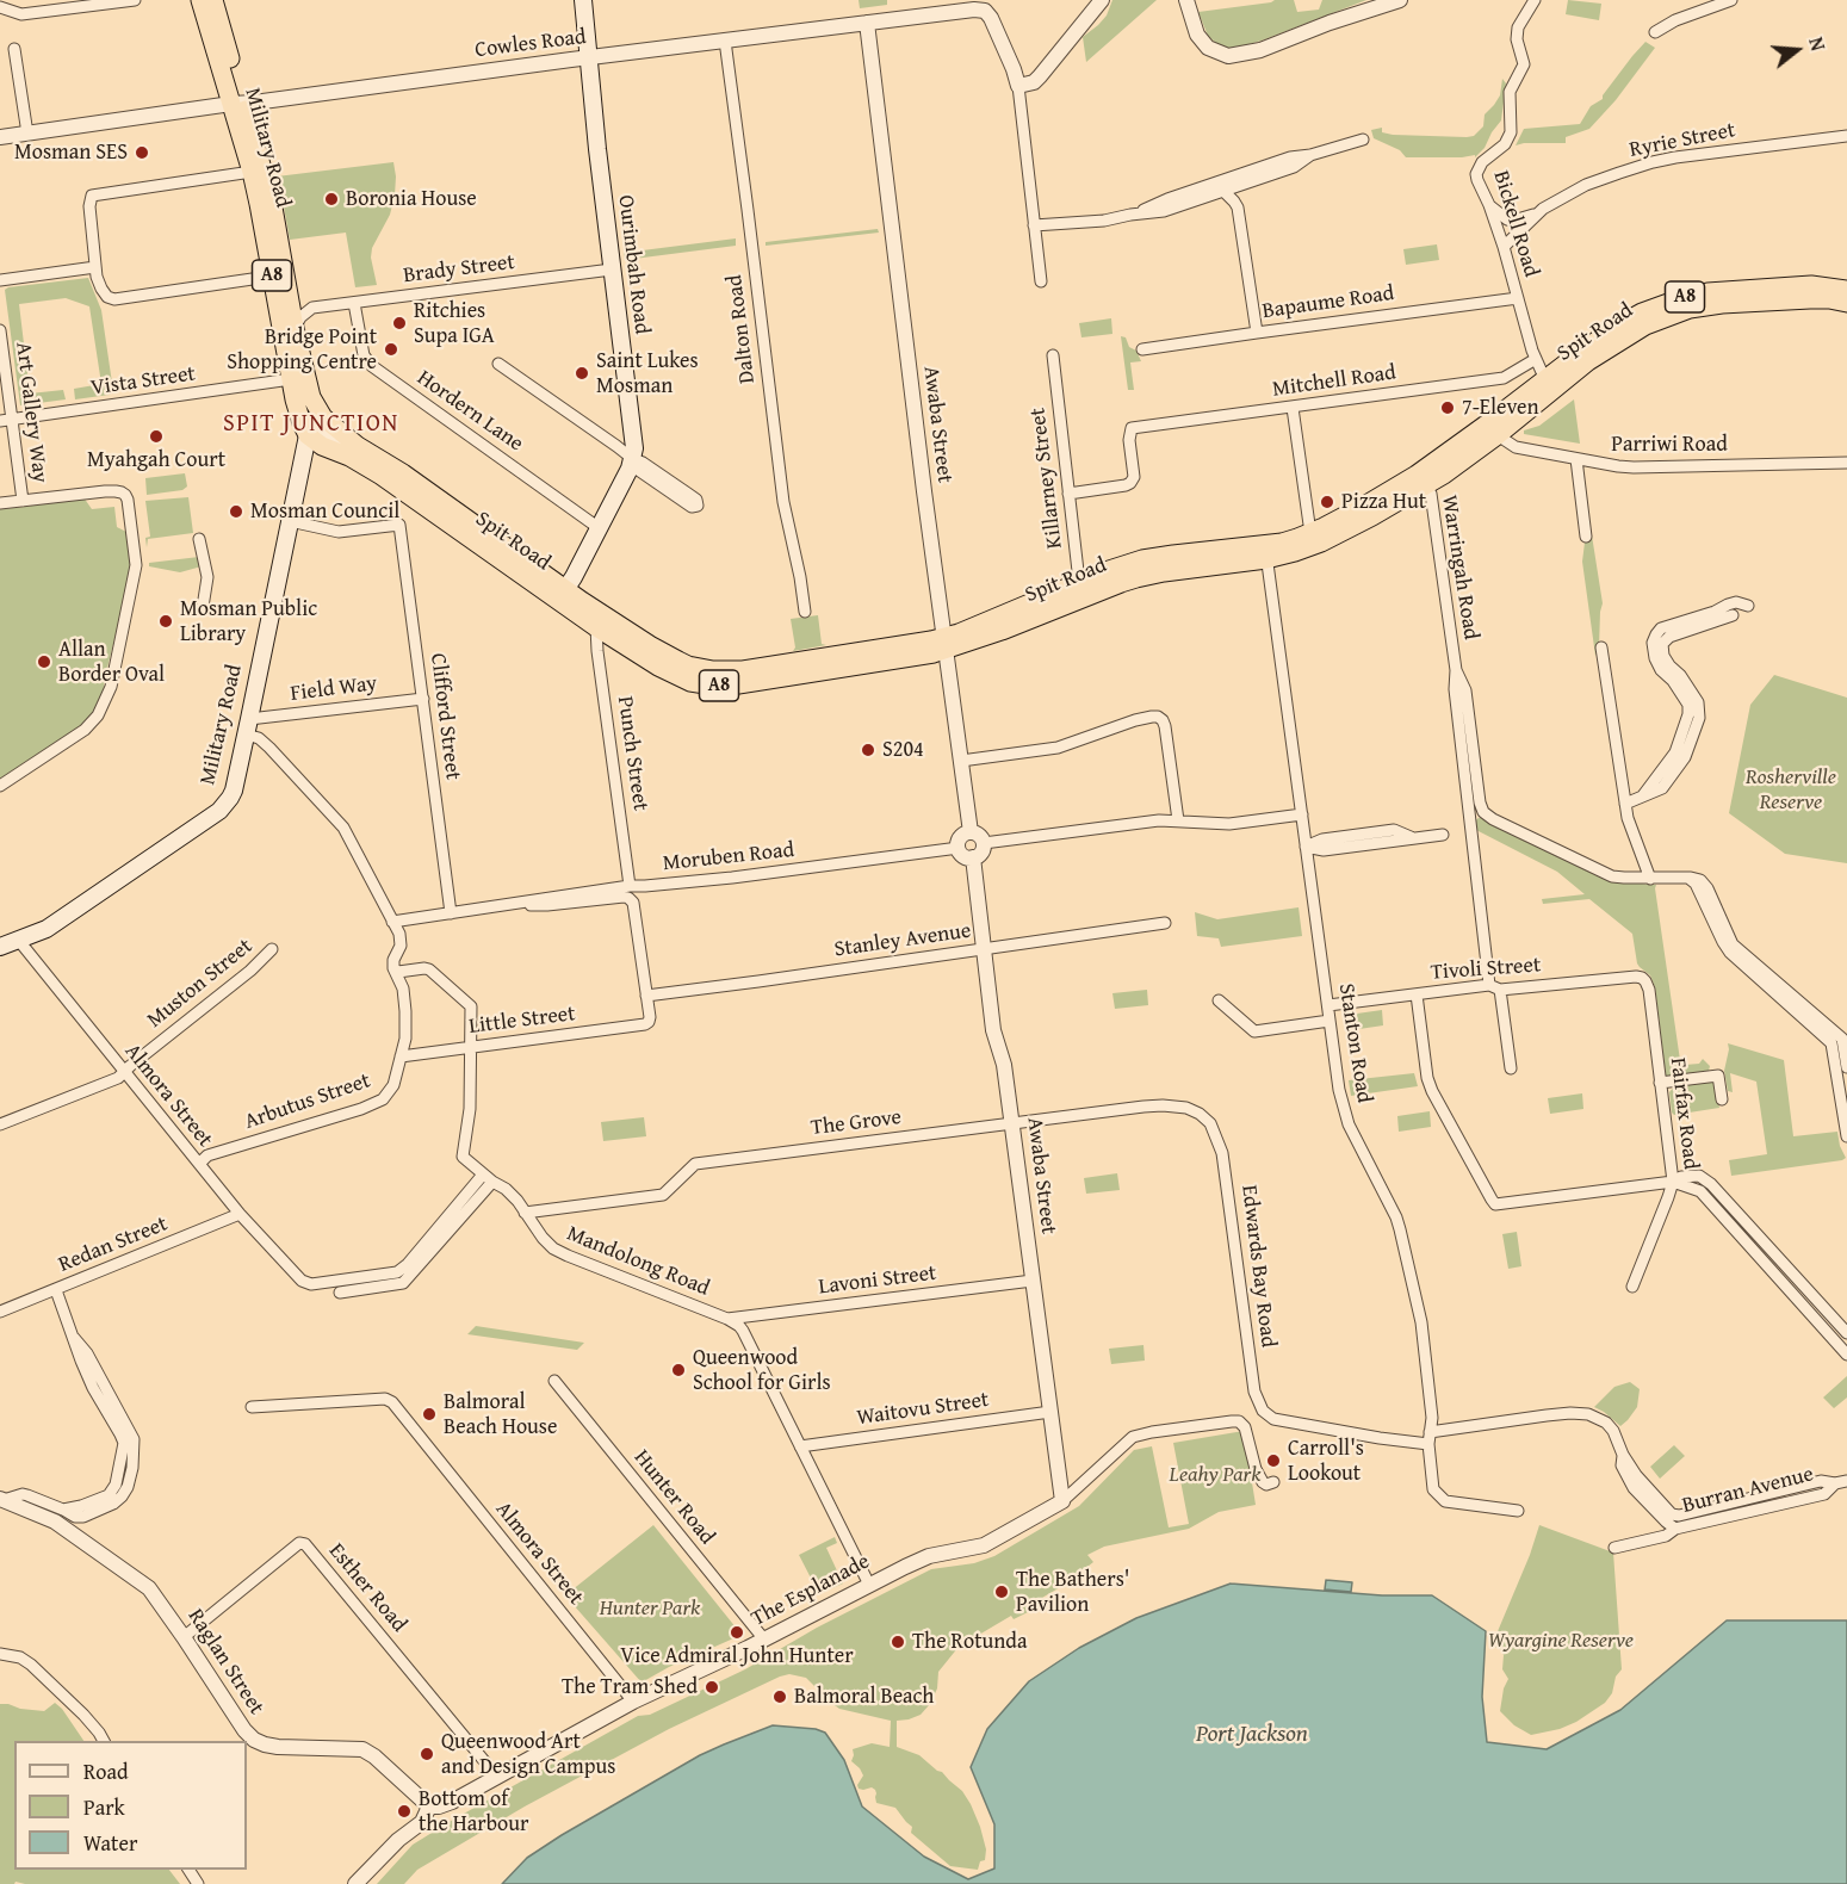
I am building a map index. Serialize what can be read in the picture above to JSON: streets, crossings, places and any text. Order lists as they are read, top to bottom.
{
  "streets": {
    "highway": ["Military Road", "A8", "Spit Road"],
    "main road": ["Ourimbah Road"],
    "street": [
      "Cowles Road",
      "Ryrie Street",
      "Bickell Road",
      "Brady Street",
      "Bapaume Road",
      "Dalton Road",
      "Vista Street",
      "Mitchell Road",
      "Hordern Lane",
      "Art Gallery Way",
      "Awaba Street",
      "Parriwi Road",
      "Killarney Street",
      "Warringah Road",
      "Field Way",
      "Clifford Street",
      "Punch Street",
      "Moruben Road",
      "Stanley Avenue",
      "Tivoli Street",
      "Muston Street",
      "Little Street",
      "Stanton Road",
      "Almora Street",
      "Arbutus Street",
      "Fairfax Road",
      "The Grove",
      "Redan Street",
      "Mandolong Road",
      "Edwards Bay Road",
      "Lavoni Street",
      "Waitovu Street",
      "Burran Avenue",
      "Hunter Road",
      "Esther Road",
      "The Esplanade",
      "Raglan Street"
    ]
  },
  "crossings": [
    ["Cowles Road", "Military Road"],
    ["Cowles Road", "Ourimbah Road"],
    ["Cowles Road", "Dalton Road"],
    ["Cowles Road", "Awaba Street"],
    ["Ryrie Street", "Bickell Road"],
    ["Military Road", "Spit Road"],
    ["Military Road", "Vista Street"],
    ["Military Road", "Field Way"],
    ["Military Road", "Clifford Street"],
    ["Military Road", "Almora Street"],
    ["Bickell Road", "Bapaume Road"],
    ["Bickell Road", "Spit Road"],
    ["Bickell Road", "Mitchell Road"],
    ["Ourimbah Road", "Brady Street"],
    ["Brady Street", "Hordern Lane"],
    ["Spit Road", "Awaba Street"],
    ["Spit Road", "Parriwi Road"],
    ["Spit Road", "Killarney Street"],
    ["Spit Road", "Warringah Road"],
    ["Spit Road", "Punch Street"],
    ["Spit Road", "Stanton Road"],
    ["Vista Street", "Art Gallery Way"],
    ["Mitchell Road", "Killarney Street"],
    ["Awaba Street", "Moruben Road"],
    ["Awaba Street", "Stanley Avenue"],
    ["Awaba Street", "The Grove"],
    ["Awaba Street", "Lavoni Street"],
    ["Awaba Street", "Waitovu Street"],
    ["Awaba Street", "The Esplanade"],
    ["Warringah Road", "Tivoli Street"],
    ["Field Way", "Clifford Street"],
    ["Clifford Street", "Moruben Road"],
    ["Punch Street", "Moruben Road"],
    ["Moruben Road", "Stanley Avenue"],
    ["Moruben Road", "Little Street"],
    ["Stanley Avenue", "Little Street"],
    ["Tivoli Street", "Stanton Road"],
    ["Tivoli Street", "Fairfax Road"],
    ["Muston Street", "Almora Street"],
    ["Little Street", "Arbutus Street"],
    ["Little Street", "Mandolong Road"],
    ["Stanton Road", "Burran Avenue"],
    ["Almora Street", "Arbutus Street"],
    ["Almora Street", "Redan Street"],
    ["Almora Street", "Mandolong Road"],
    ["Almora Street", "The Esplanade"],
    ["Arbutus Street", "Mandolong Road"],
    ["The Grove", "Mandolong Road"],
    ["The Grove", "Edwards Bay Road"],
    ["Mandolong Road", "Lavoni Street"],
    ["Mandolong Road", "Waitovu Street"],
    ["Mandolong Road", "The Esplanade"],
    ["Edwards Bay Road", "Burran Avenue"],
    ["Hunter Road", "The Esplanade"],
    ["Esther Road", "The Esplanade"],
    ["Esther Road", "Raglan Street"],
    ["The Esplanade", "Raglan Street"]
  ],
  "districts": ["SPIT JUNCTION"],
  "water": ["Port Jackson"],
  "parks": [
    "Rosherville Reserve",
    "Leahy Park",
    "Hunter Park",
    "Wyargine Reserve"
  ],
  "places": [
    "Mosman SES",
    "Boronia House",
    "Ritchies Supa IGA",
    "Bridge Point Shopping Centre",
    "Saint Lukes Mosman",
    "7-Eleven",
    "Myahgah Court",
    "Pizza Hut",
    "Mosman Council",
    "Mosman Public Library",
    "Allan Border Oval",
    "S204",
    "Queenwood School for Girls",
    "Balmoral Beach House",
    "Carroll's Lookout",
    "The Bathers' Pavilion",
    "Vice Admiral John Hunter",
    "The Rotunda",
    "The Tram Shed",
    "Balmoral Beach",
    "Queenwood Art and Design Campus",
    "Bottom of the Harbour"
  ],
  "legend": ["Road", "Park", "Water"],
  "north": "right"
}
